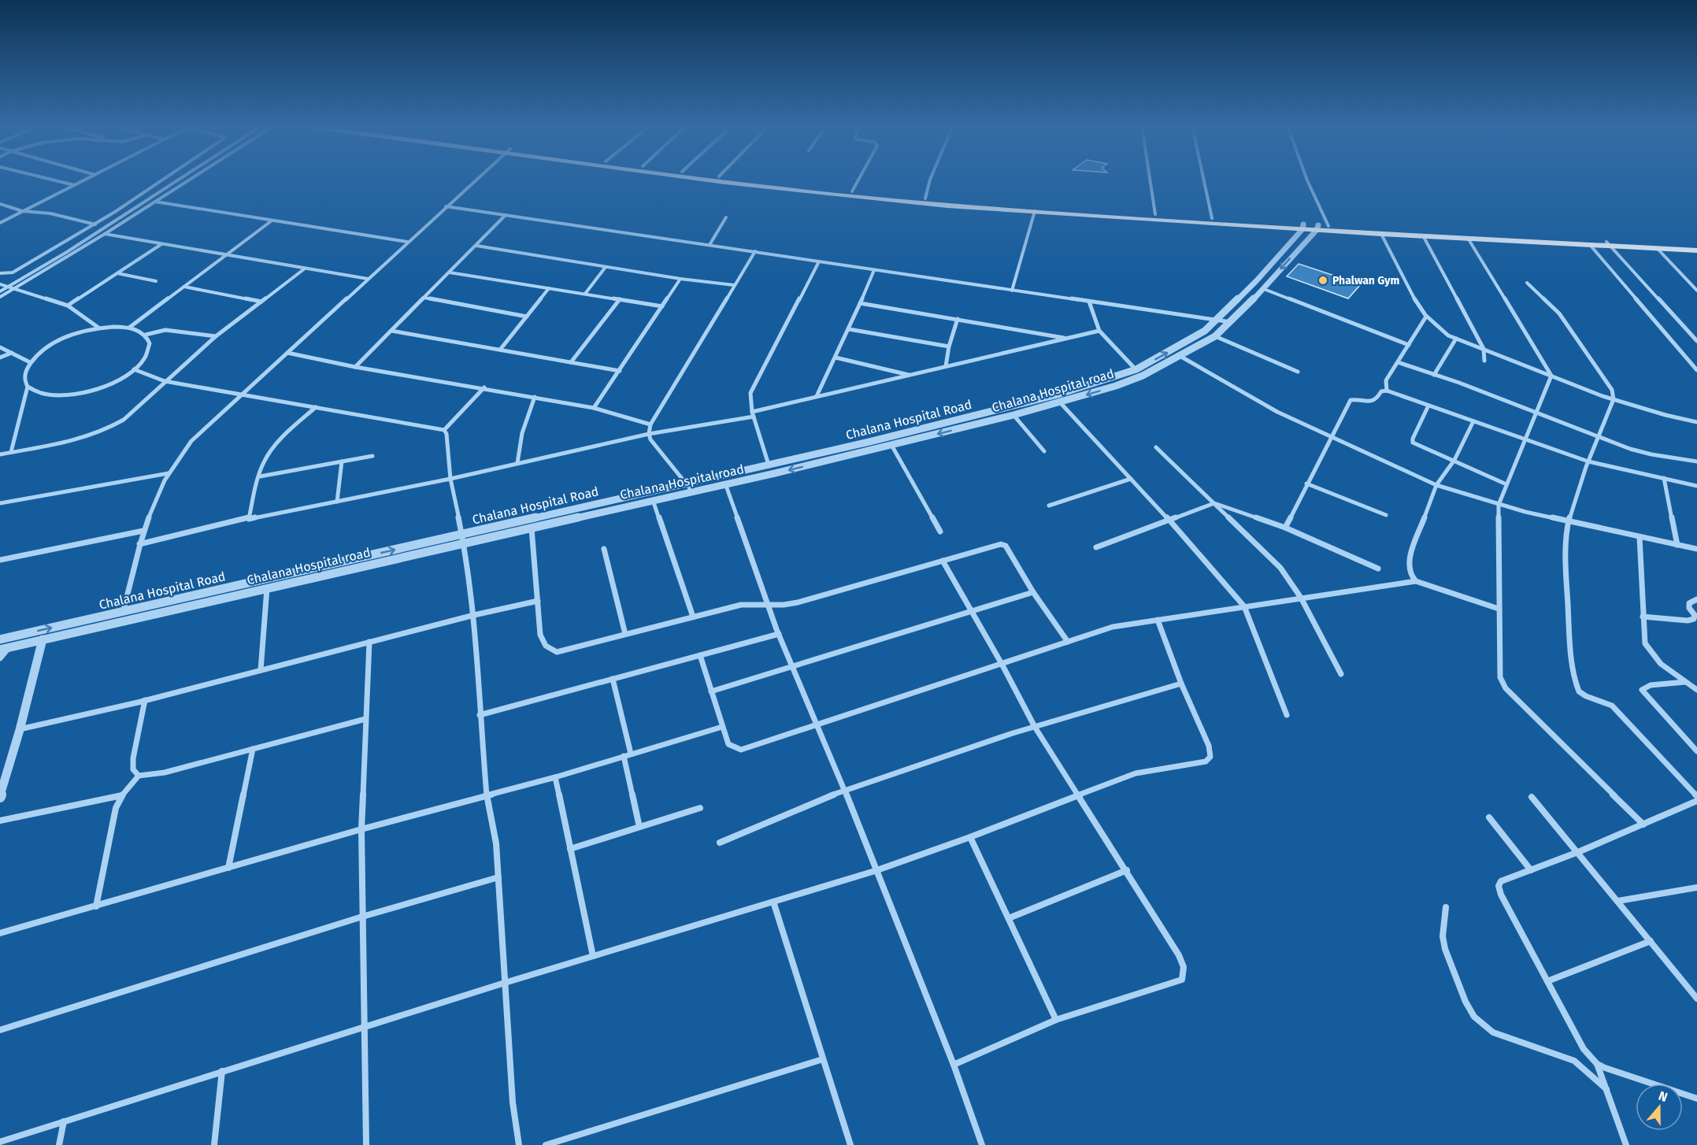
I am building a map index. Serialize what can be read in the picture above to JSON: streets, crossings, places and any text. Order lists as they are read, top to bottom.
{
  "streets": {
    "street": ["Chalana Hospital road", "Chalana Hospital Road"]
  },
  "crossings": [
    ["Chalana Hospital road", "Chalana Hospital Road"]
  ],
  "places": ["Phalwan Gym"],
  "north": "top"
}
